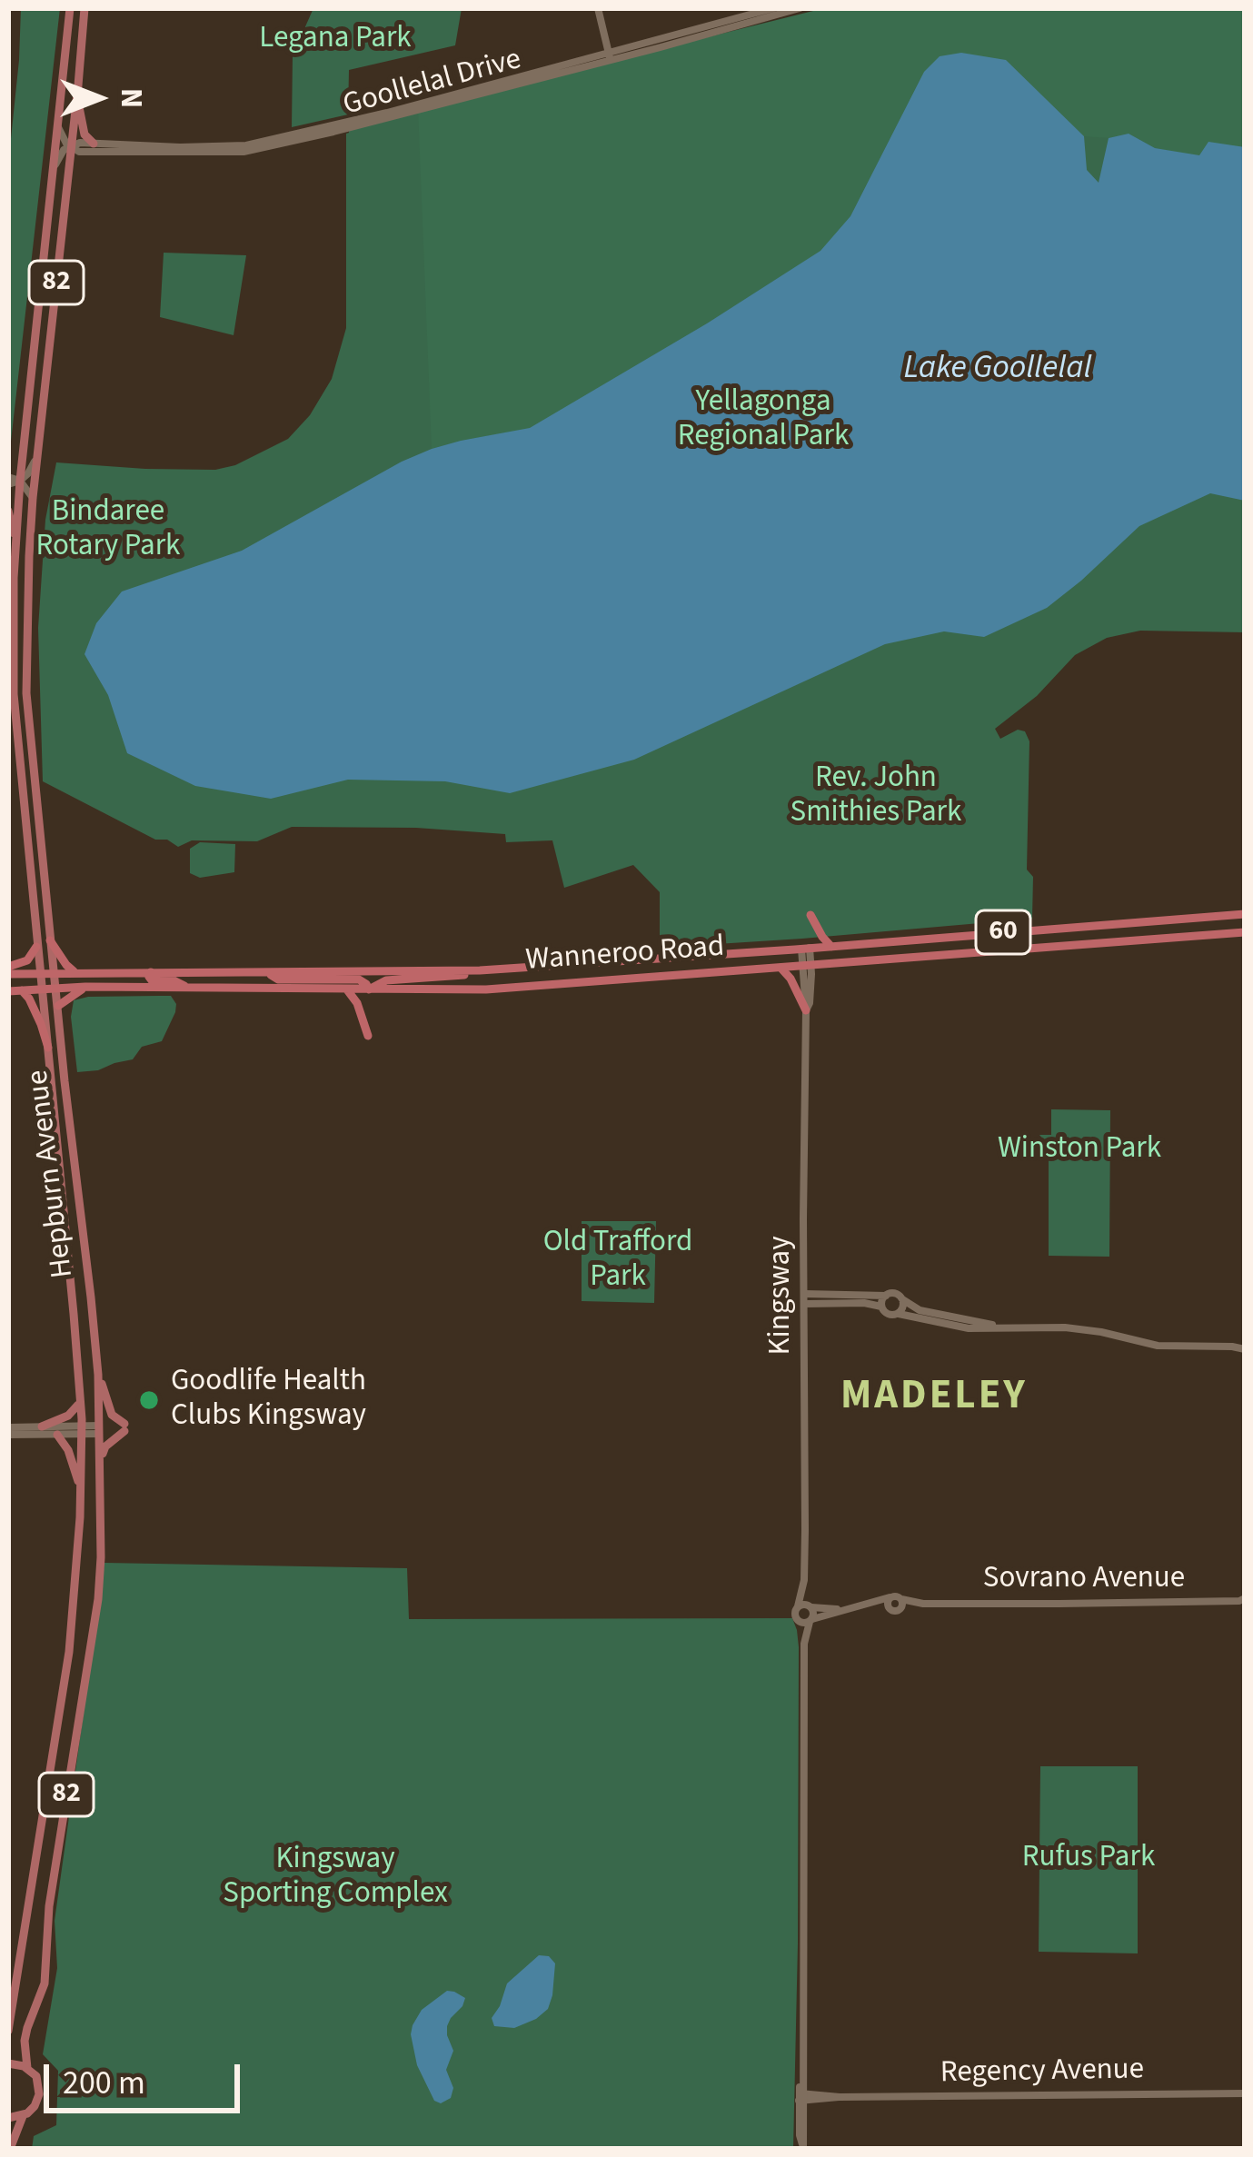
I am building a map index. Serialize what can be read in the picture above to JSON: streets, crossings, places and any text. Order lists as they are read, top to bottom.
{
  "streets": {
    "highway": ["60", "Wanneroo Road"],
    "main road": ["82", "Hepburn Avenue"],
    "street": [
      "Goollelal Drive",
      "Kingsway",
      "Sovrano Avenue",
      "Regency Avenue"
    ]
  },
  "crossings": [
    ["Goollelal Drive", "Hepburn Avenue"],
    ["82", "Hepburn Avenue"],
    ["Wanneroo Road", "Hepburn Avenue"],
    ["Wanneroo Road", "Kingsway"],
    ["Kingsway", "Regency Avenue"]
  ],
  "districts": ["MADELEY"],
  "water": ["Lake Goollelal"],
  "parks": [
    "Legana Park",
    "Yellagonga Regional Park",
    "Bindaree Rotary Park",
    "Rev. John Smithies Park",
    "Winston Park",
    "Old Trafford Park",
    "Rufus Park",
    "Kingsway Sporting Complex"
  ],
  "places": ["Goodlife Health Clubs Kingsway"],
  "scale_bar": "200 m",
  "north": "right"
}
